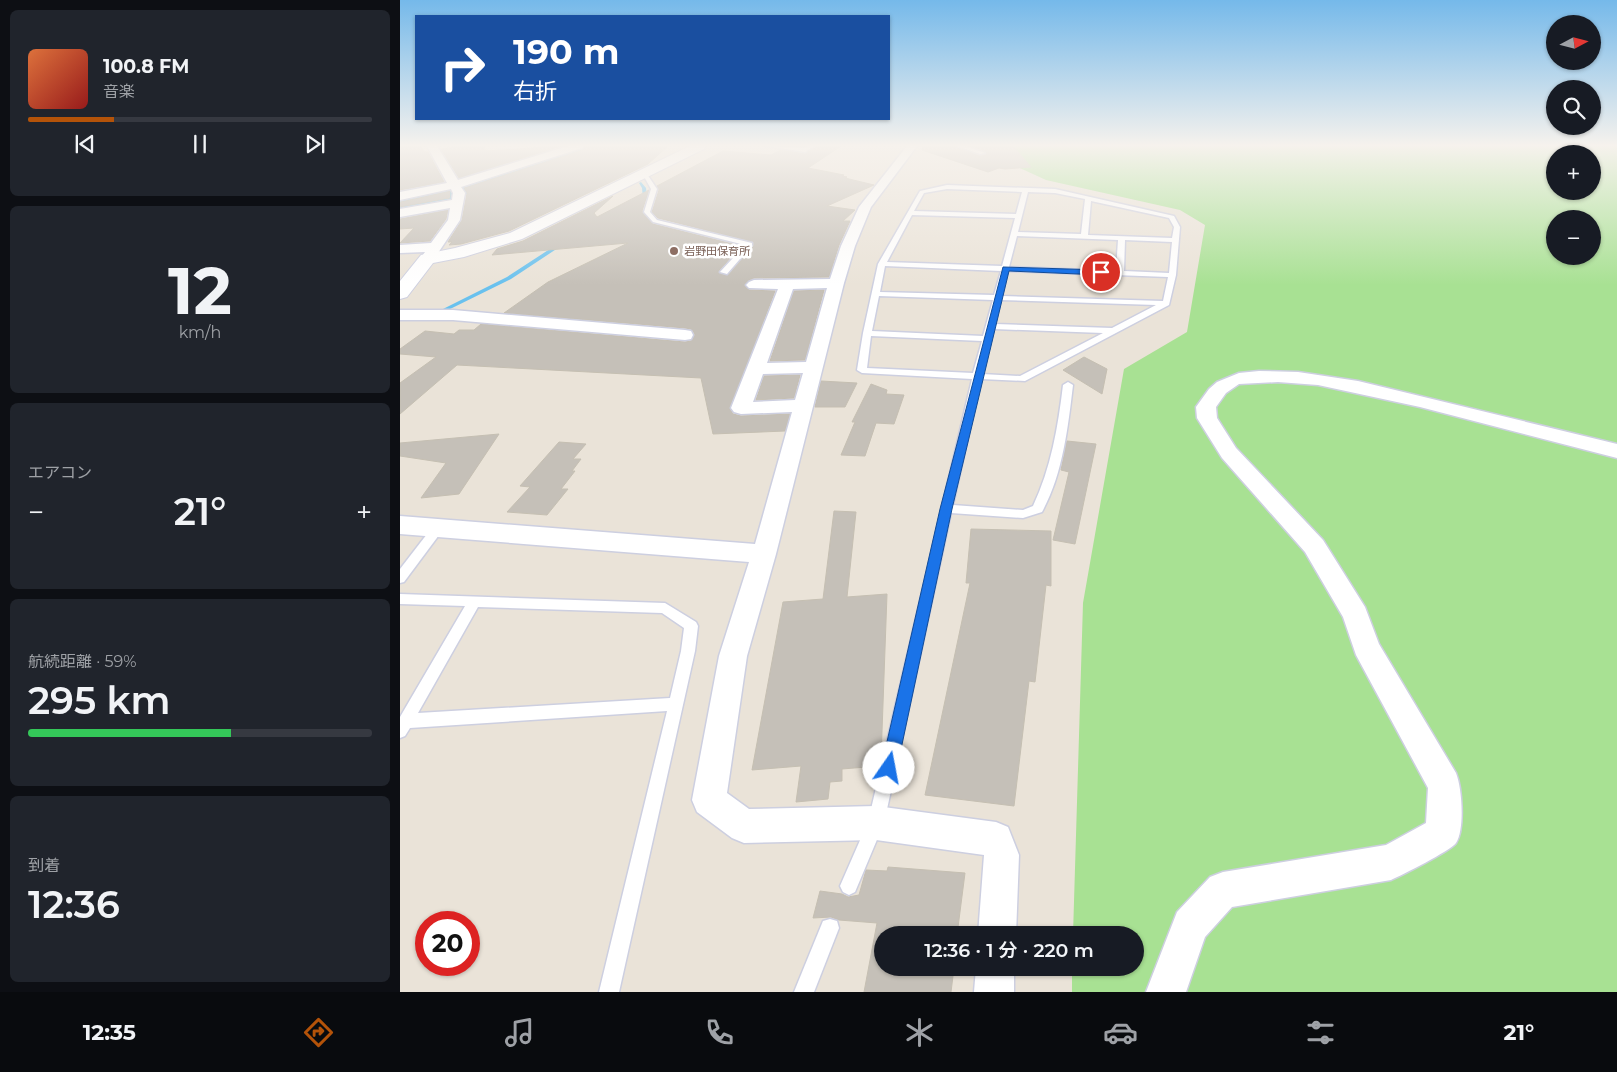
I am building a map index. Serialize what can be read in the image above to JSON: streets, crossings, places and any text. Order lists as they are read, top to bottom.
{
  "places": ["岩野田保育所"],
  "north": "right",
  "page": {
    "map_buttons": ["+", "−"],
    "turn": ["190 m", "右折"],
    "song": ["100.8 FM", "音楽"],
    "tile": [
      ["12", "km/h"],
      "エアコン",
      ["航続距離 · 59%", "295 km"],
      ["到着", "12:36"]
    ],
    "heat": ["−", "21°", "+"],
    "limit": "20",
    "trip": "12:36 · 1 分 · 220 m",
    "tabs": ["12:35", "21°"]
  }
}
